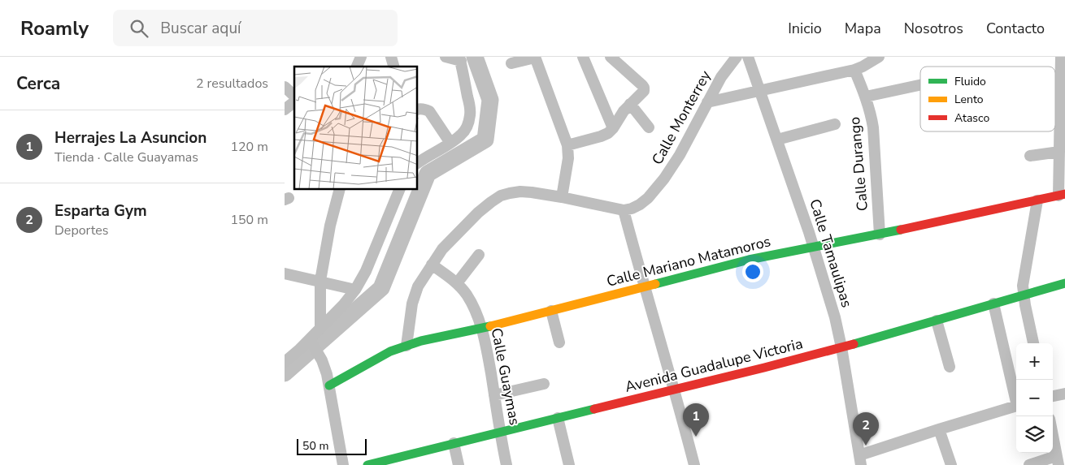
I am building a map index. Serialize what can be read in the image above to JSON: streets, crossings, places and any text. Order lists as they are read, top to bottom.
{
  "streets": {
    "street": [
      "Calle Monterrey",
      "Calle Durango",
      "Calle Tamaulipas",
      "Calle Mariano Matamoros",
      "Avenida Guadalupe Victoria",
      "Calle Guaymas"
    ]
  },
  "crossings": [
    ["Calle Durango", "Calle Mariano Matamoros"],
    ["Calle Tamaulipas", "Calle Mariano Matamoros"],
    ["Calle Tamaulipas", "Avenida Guadalupe Victoria"],
    ["Calle Mariano Matamoros", "Calle Guaymas"],
    ["Avenida Guadalupe Victoria", "Calle Guaymas"]
  ],
  "legend": ["Fluido", "Lento", "Atasco"],
  "scale_bar": "50 m",
  "page": {
    "header": "Roamly",
    "search": "Buscar aquí",
    "nav": [
      "Inicio",
      "Mapa",
      "Nosotros",
      "Contacto"
    ],
    "heading": ["Cerca", "2 resultados"],
    "list": [
      {
        "mark": "1",
        "name": "Herrajes La Asuncion",
        "note": "Tienda · Calle Guayamas",
        "value": "120 m"
      },
      {
        "mark": "2",
        "name": "Esparta Gym",
        "note": "Deportes",
        "value": "150 m"
      }
    ],
    "map_buttons": ["+", "−"],
    "pins": ["1", "2"],
    "scale": "50 m"
  }
}
